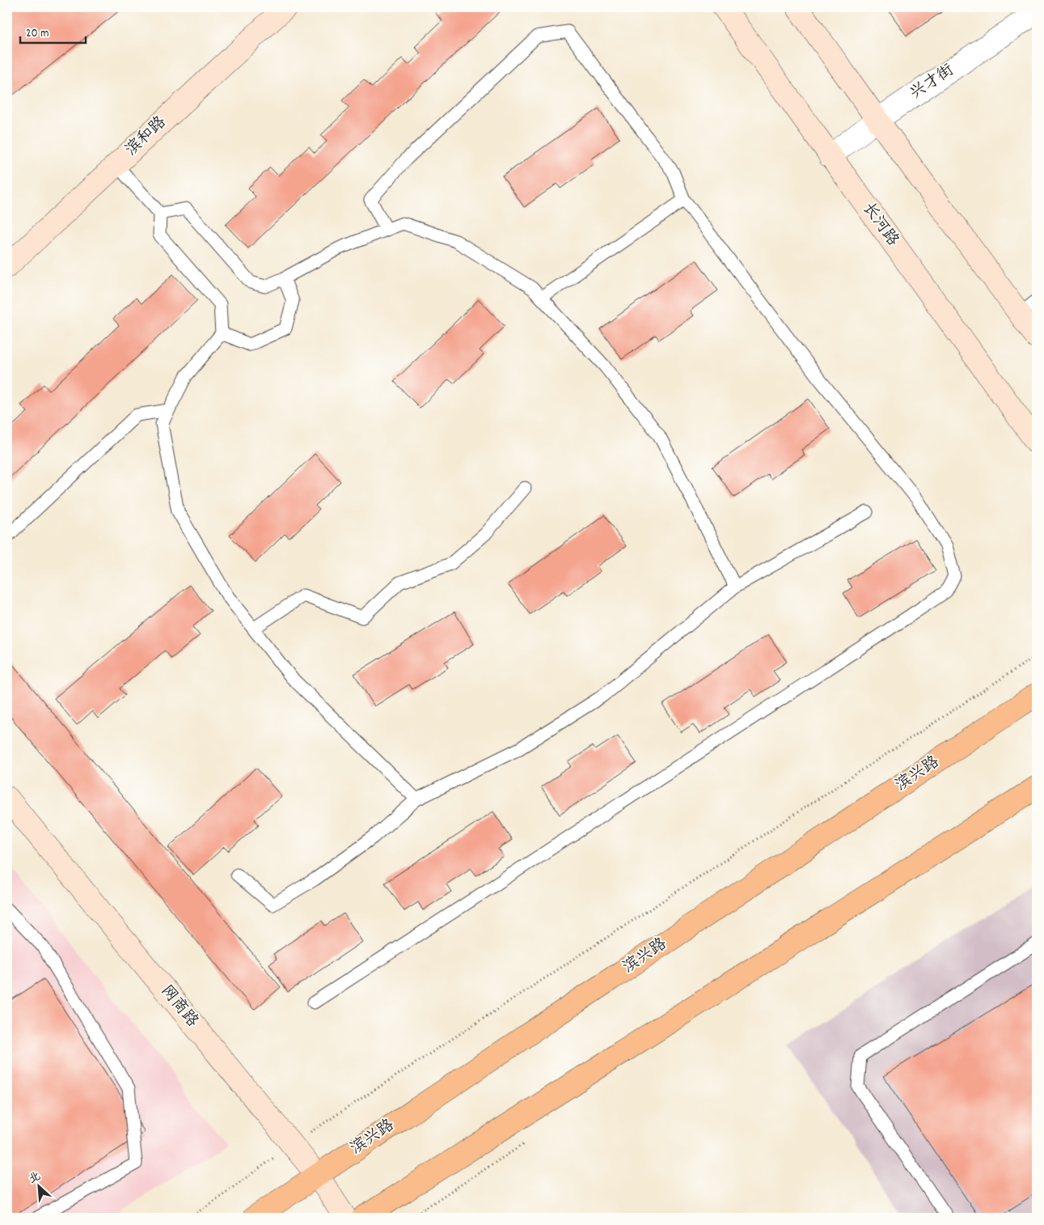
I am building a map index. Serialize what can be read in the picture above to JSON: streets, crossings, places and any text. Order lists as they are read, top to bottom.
{
  "streets": {
    "main road": [
      "滨和路",
      "长河路",
      "滨兴路",
      "网商路"
    ],
    "street": ["兴才街"]
  },
  "crossings": [
    ["兴才街", "长河路"],
    ["滨兴路", "网商路"]
  ],
  "scale_bar": "20 m",
  "north": "top left"
}
